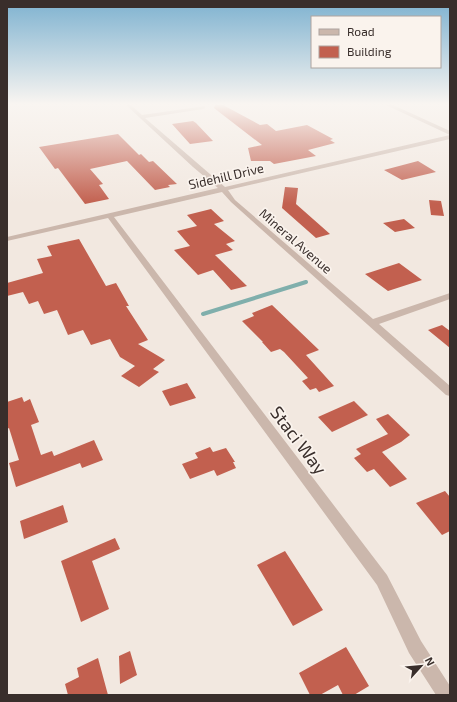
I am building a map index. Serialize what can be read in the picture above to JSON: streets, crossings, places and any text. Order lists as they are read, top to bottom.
{
  "streets": {
    "street": ["Sidehill Drive", "Mineral Avenue", "Staci Way"]
  },
  "crossings": [
    ["Sidehill Drive", "Mineral Avenue"],
    ["Sidehill Drive", "Staci Way"]
  ],
  "legend": ["Road", "Building"],
  "north": "top right"
}
